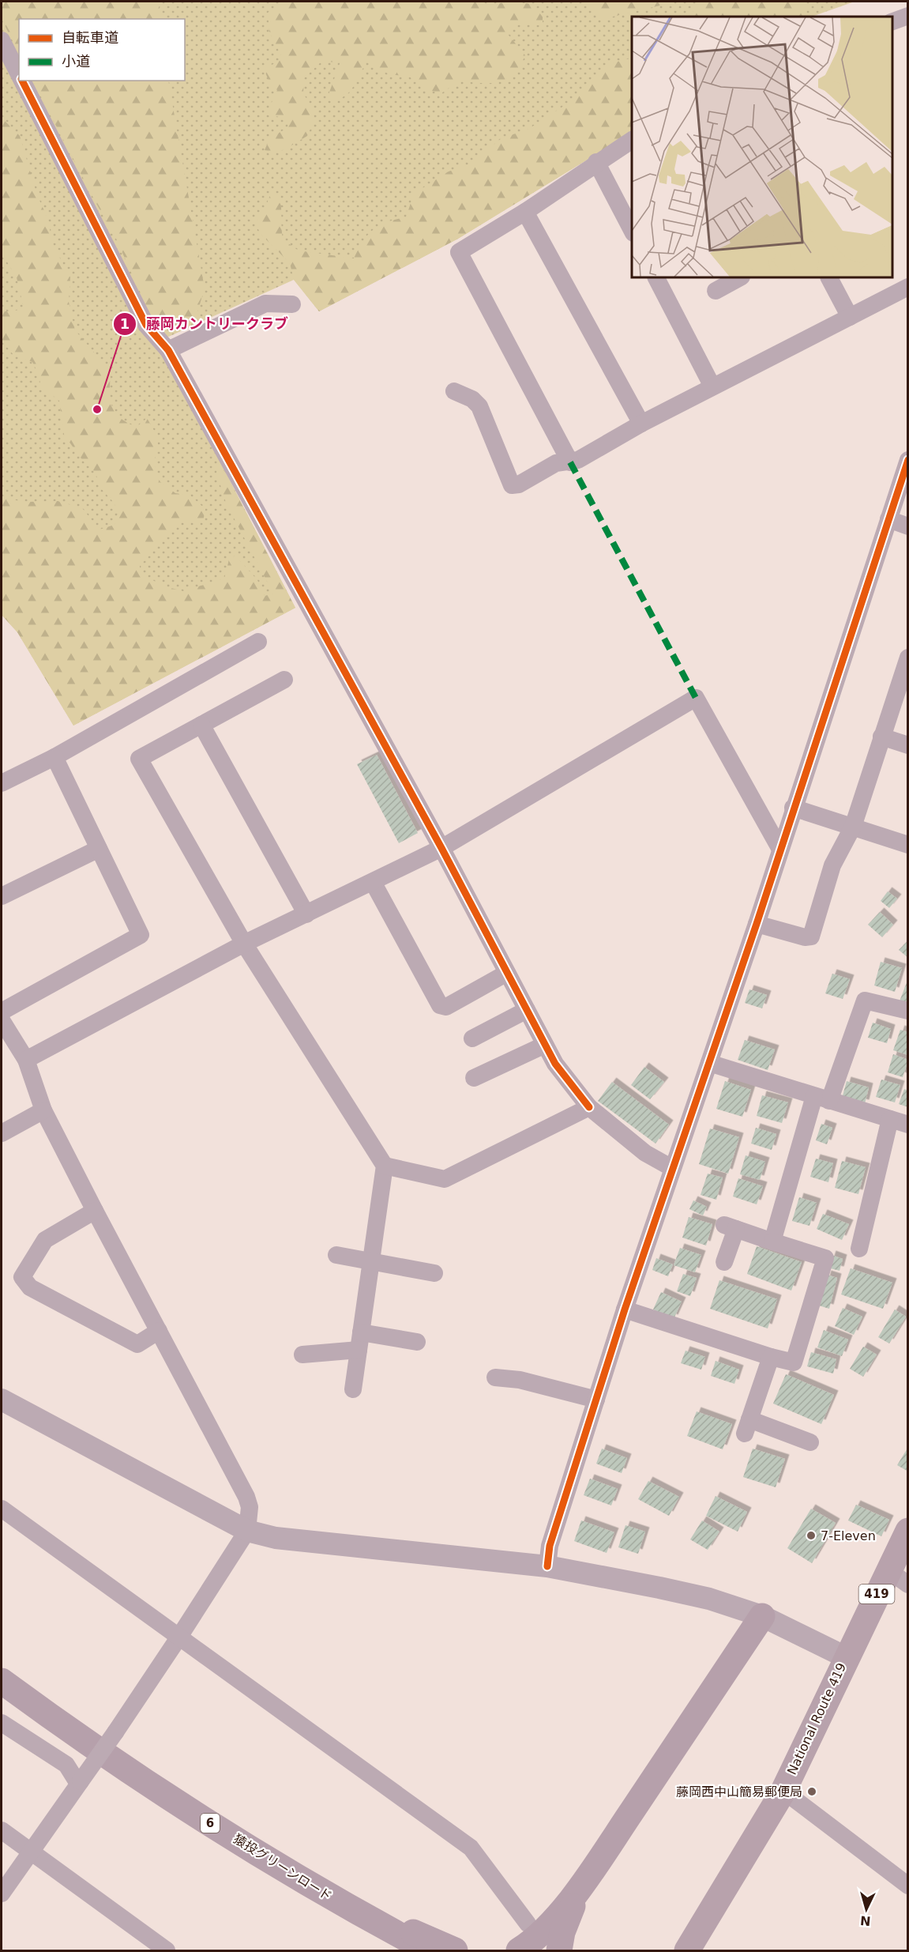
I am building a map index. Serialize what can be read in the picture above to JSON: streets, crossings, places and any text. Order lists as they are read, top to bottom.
{
  "streets": {
    "highway": ["419", "National Route 419"],
    "main road": ["6", "猿投グリーンロード"]
  },
  "places": ["藤岡カントリークラブ", "7-Eleven", "藤岡西中山簡易郵便局"],
  "legend": ["自転車道", "小道"],
  "north": "bottom"
}
